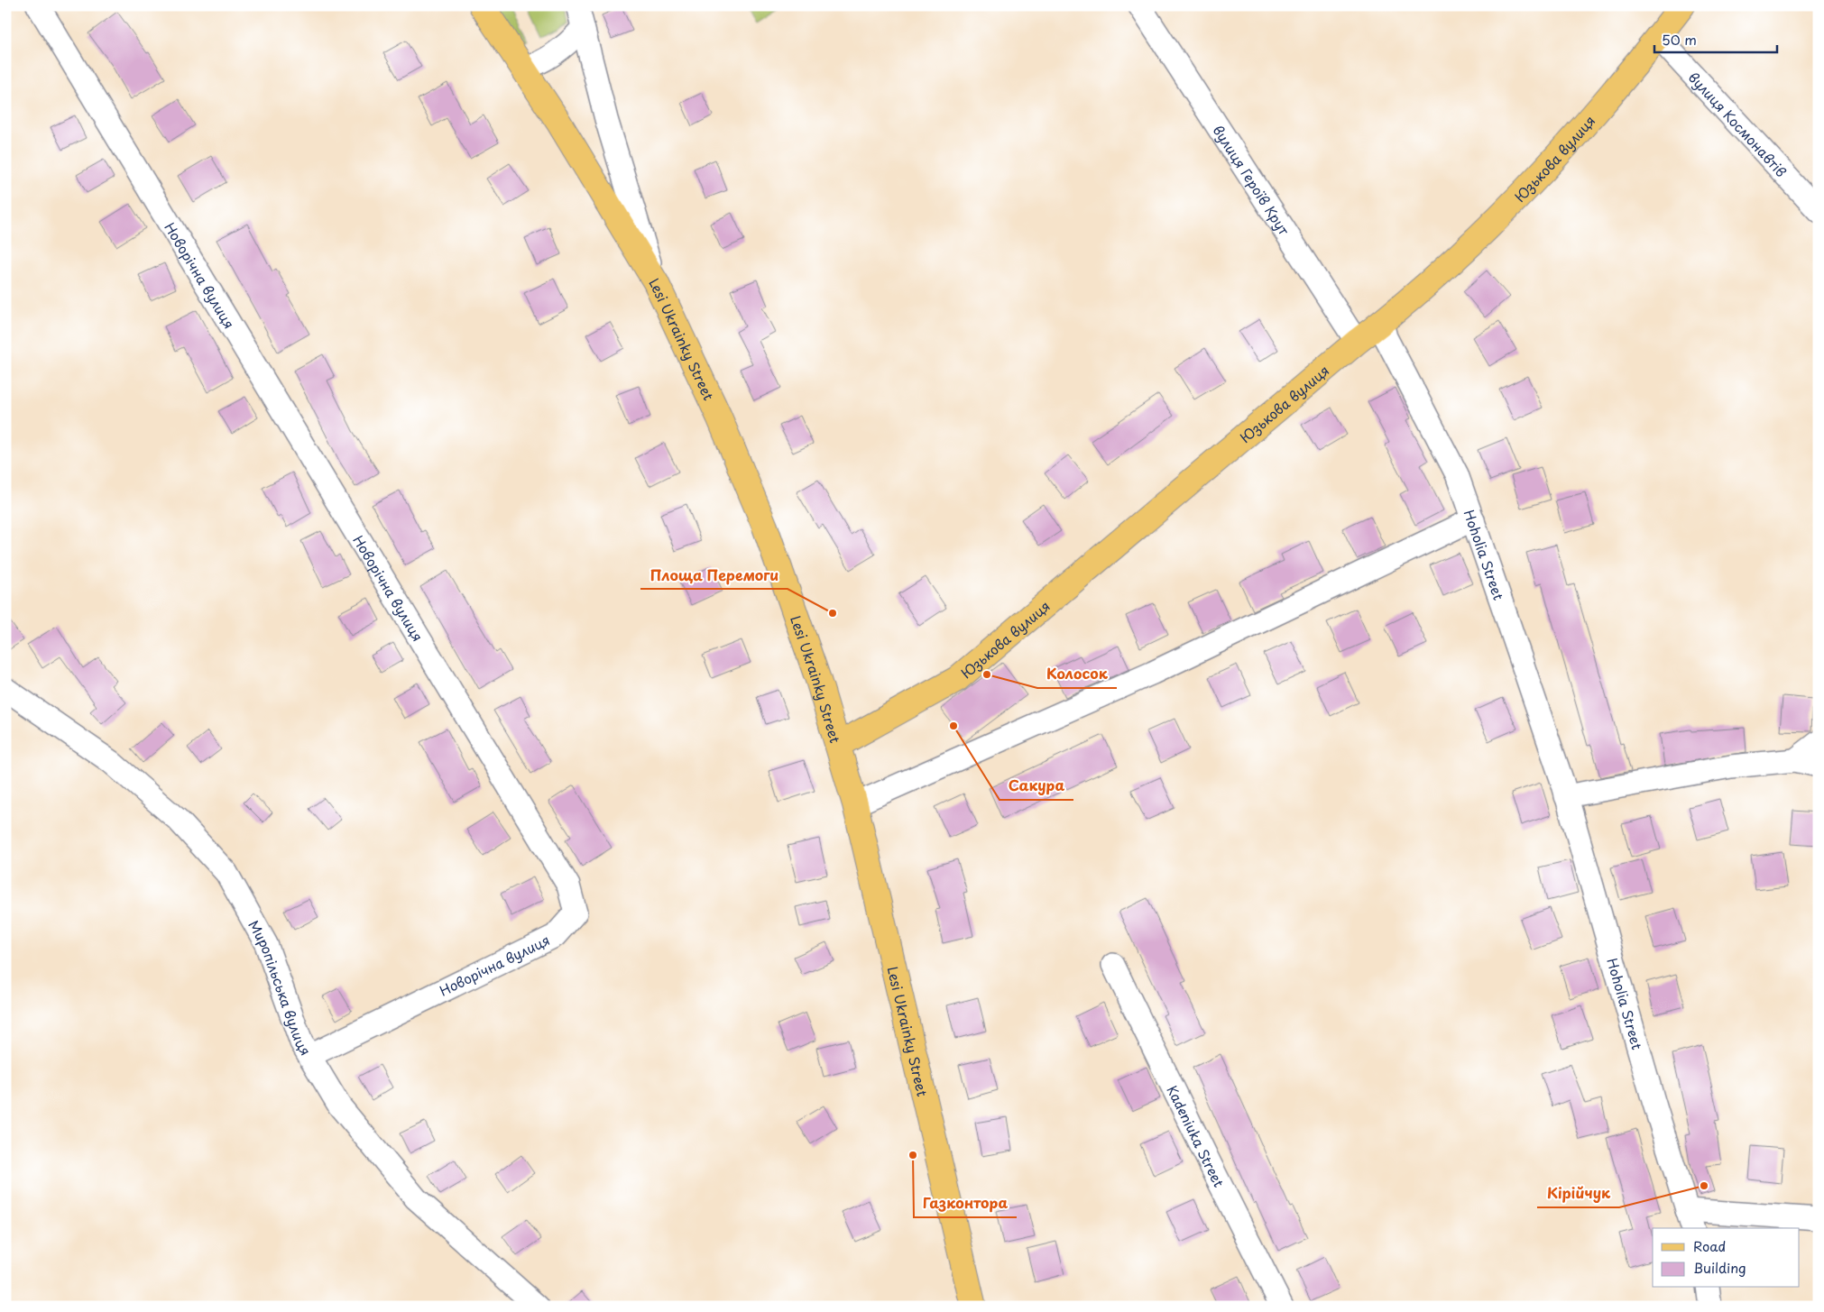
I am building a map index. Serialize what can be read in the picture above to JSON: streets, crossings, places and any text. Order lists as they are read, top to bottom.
{
  "streets": {
    "main road": ["Юзькова вулиця", "Lesi Ukrainky Street"],
    "street": [
      "вулиця Космонавтів",
      "вулиця Героїв Крут",
      "Новорічна вулиця",
      "Hoholia Street",
      "Миропільська вулиця",
      "Kadeniuka Street"
    ]
  },
  "crossings": [
    ["вулиця Космонавтів", "Юзькова вулиця"],
    ["Юзькова вулиця", "вулиця Героїв Крут"],
    ["Юзькова вулиця", "Lesi Ukrainky Street"],
    ["Юзькова вулиця", "Hoholia Street"],
    ["Новорічна вулиця", "Миропільська вулиця"]
  ],
  "places": [
    "Площа Перемоги",
    "Колосок",
    "Сакура",
    "Газконтора",
    "Кірійчук"
  ],
  "legend": ["Road", "Building"],
  "scale_bar": "50 m"
}
